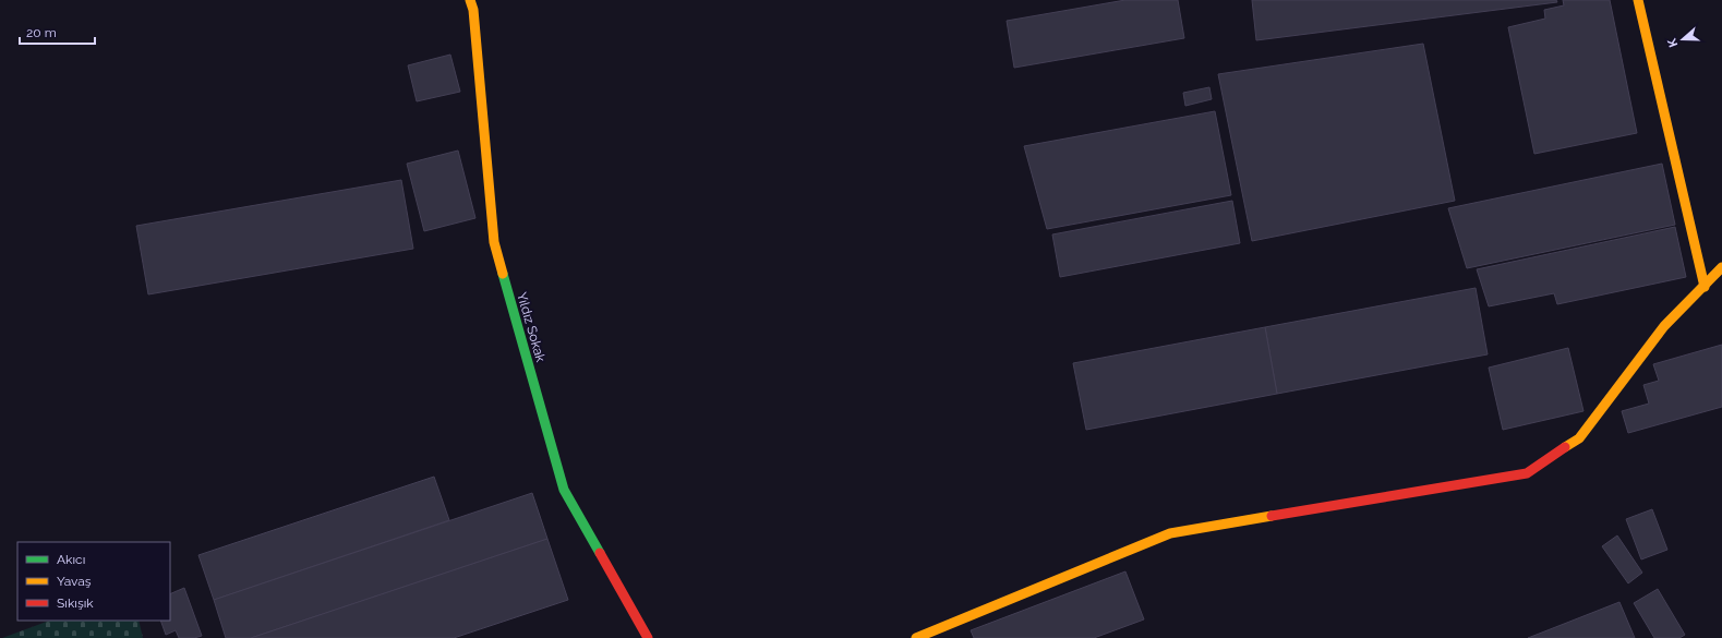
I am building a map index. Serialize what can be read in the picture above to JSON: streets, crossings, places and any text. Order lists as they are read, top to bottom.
{
  "streets": {
    "street": ["Yıldız Sokak"]
  },
  "legend": ["Akıcı", "Yavaş", "Sıkışık"],
  "scale_bar": "20 m",
  "north": "left"
}
